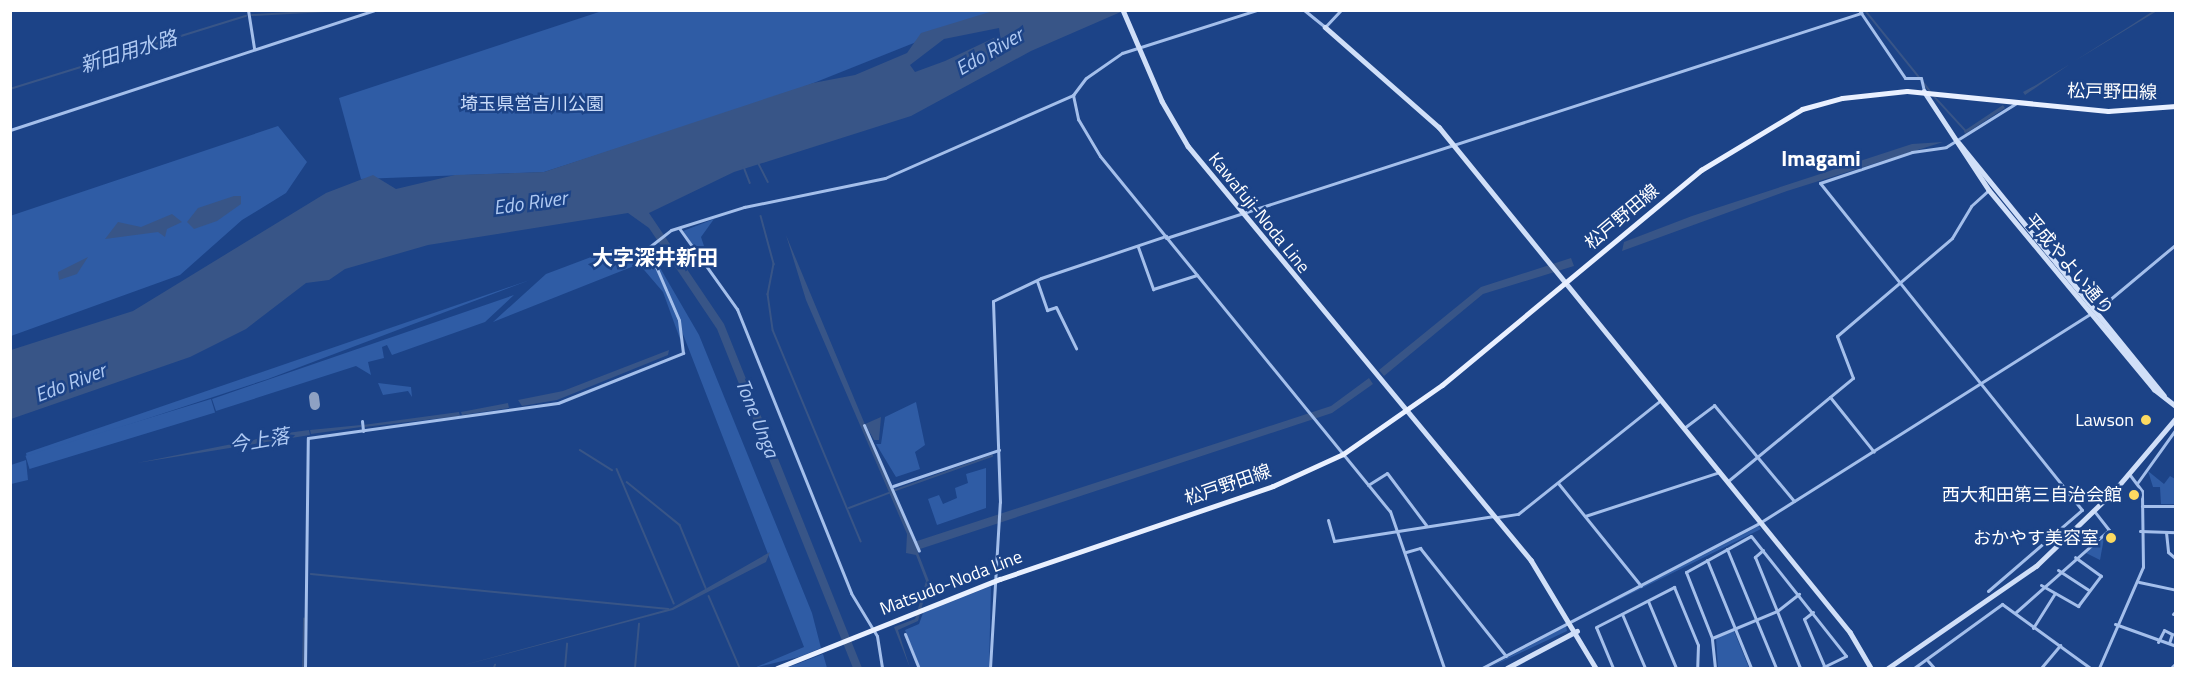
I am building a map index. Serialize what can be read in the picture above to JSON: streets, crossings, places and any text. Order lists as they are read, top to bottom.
{
  "streets": {
    "main road": ["松戸野田線", "Matsudo-Noda Line"],
    "street": ["Kawafuji-Noda Line", "平成やよい通り"]
  },
  "crossings": [
    ["松戸野田線", "Kawafuji-Noda Line"],
    ["松戸野田線", "平成やよい通り"],
    ["松戸野田線", "Matsudo-Noda Line"]
  ],
  "districts": ["Imagami", "大字深井新田"],
  "water": [
    "新田用水路",
    "Edo River",
    "Tone Unga",
    "今上落"
  ],
  "parks": ["埼玉県営吉川公園"],
  "places": ["Lawson", "西大和田第三自治会館", "おかやす美容室"]
}
